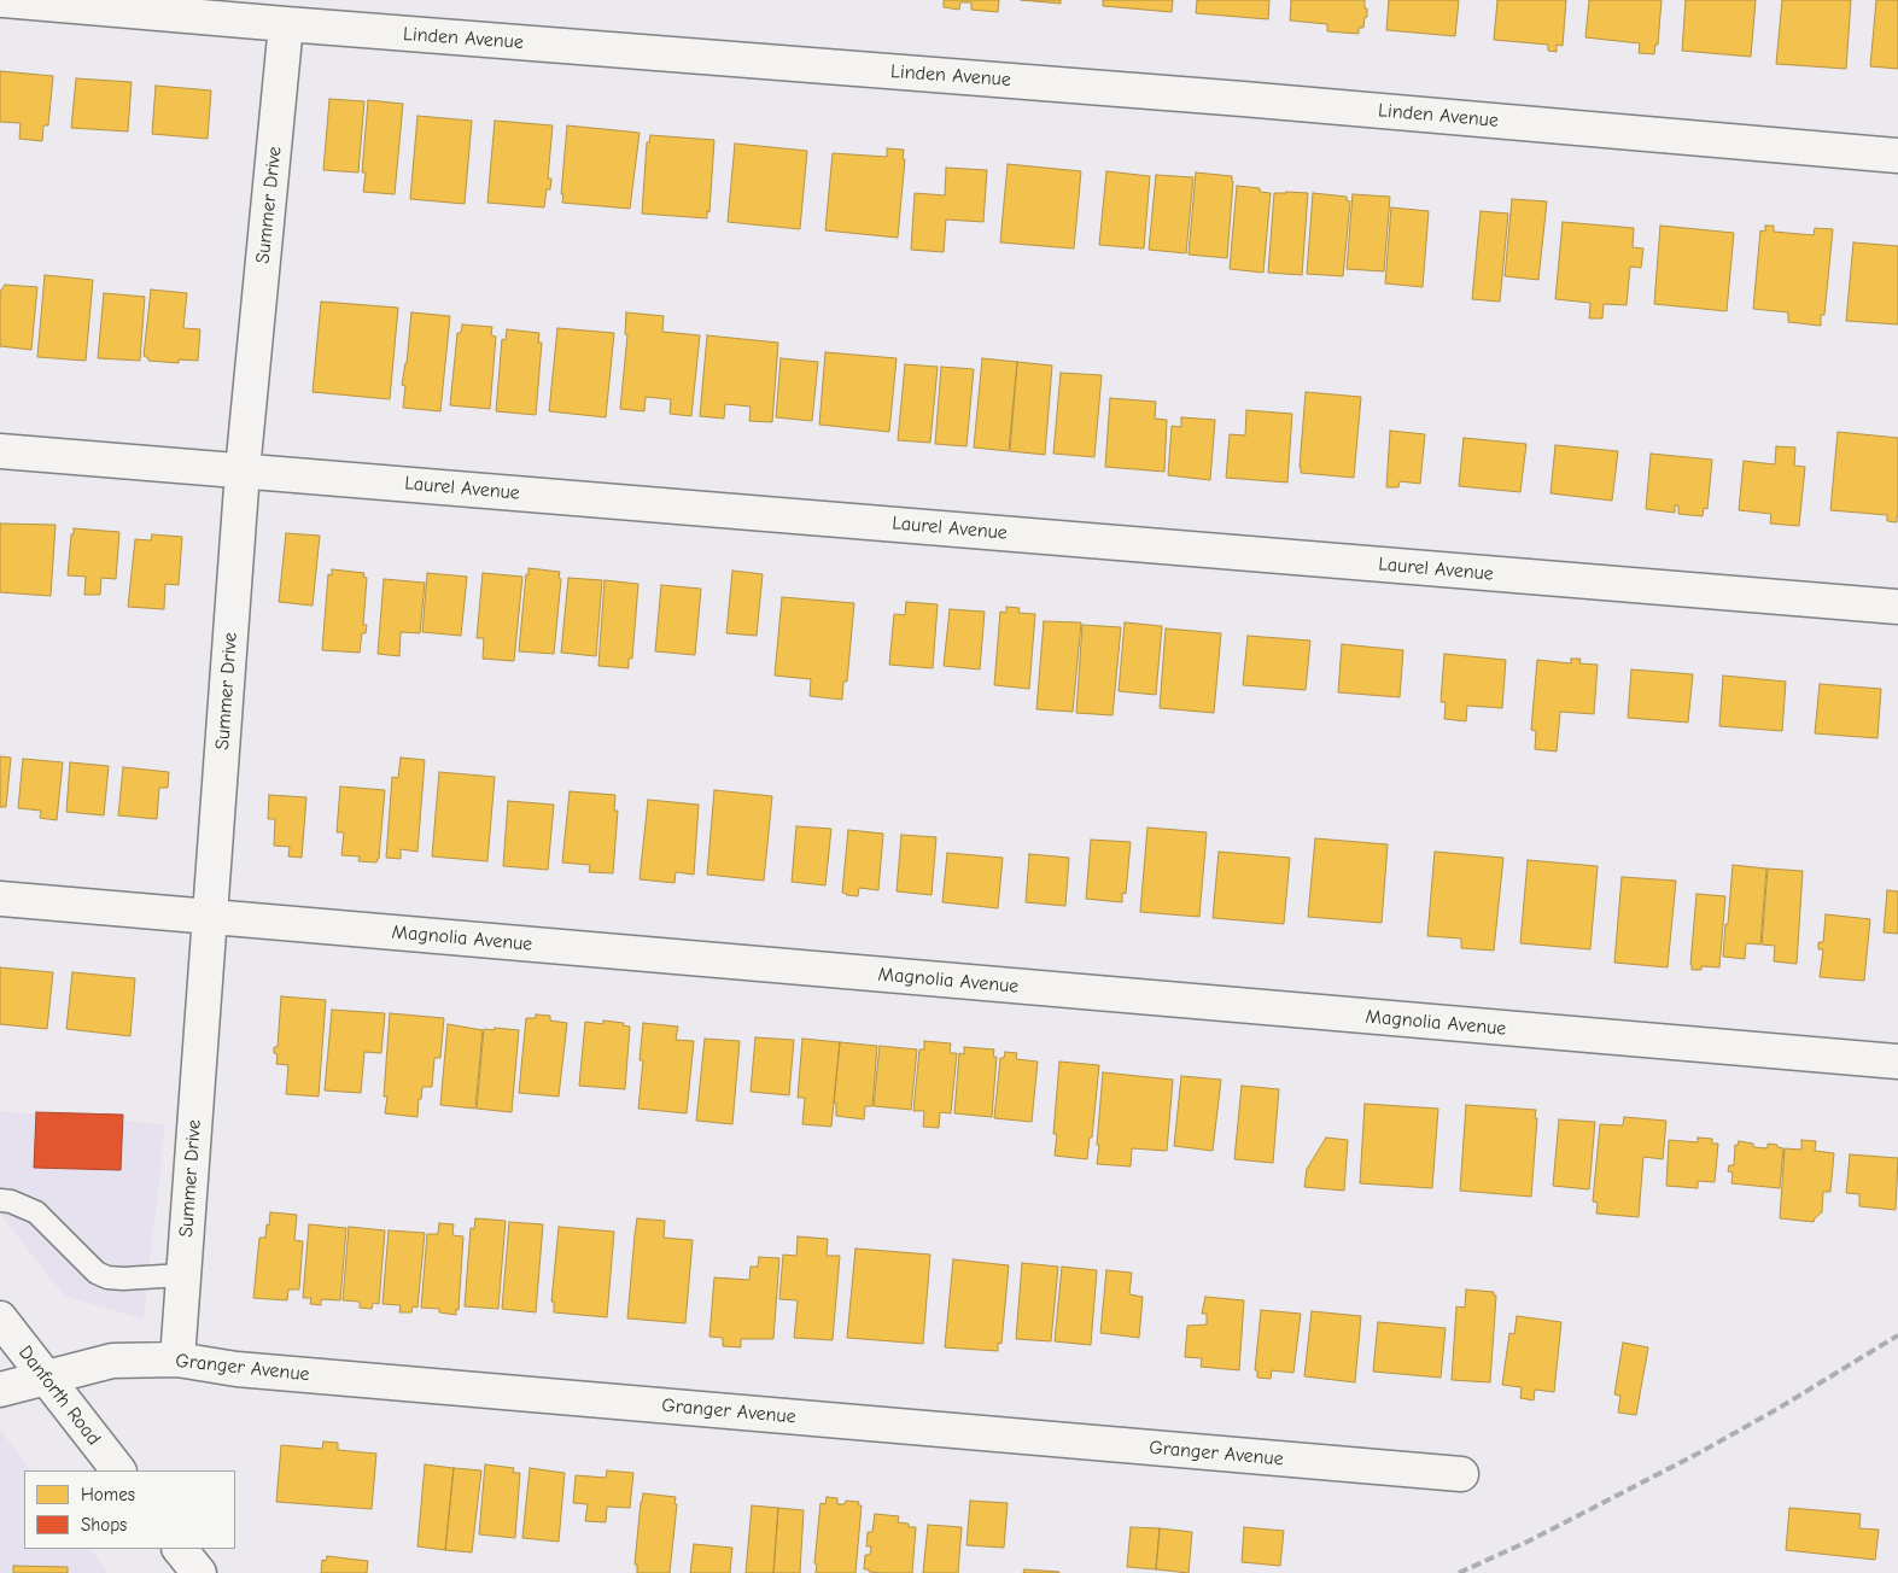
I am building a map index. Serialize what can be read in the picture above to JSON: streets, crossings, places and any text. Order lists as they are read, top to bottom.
{
  "streets": {
    "street": [
      "Linden Avenue",
      "Summer Drive",
      "Laurel Avenue",
      "Magnolia Avenue",
      "Granger Avenue",
      "Danforth Road"
    ]
  },
  "crossings": [
    ["Linden Avenue", "Summer Drive"],
    ["Summer Drive", "Laurel Avenue"],
    ["Summer Drive", "Magnolia Avenue"],
    ["Summer Drive", "Granger Avenue"],
    ["Granger Avenue", "Danforth Road"]
  ],
  "legend": ["Homes", "Shops"]
}
